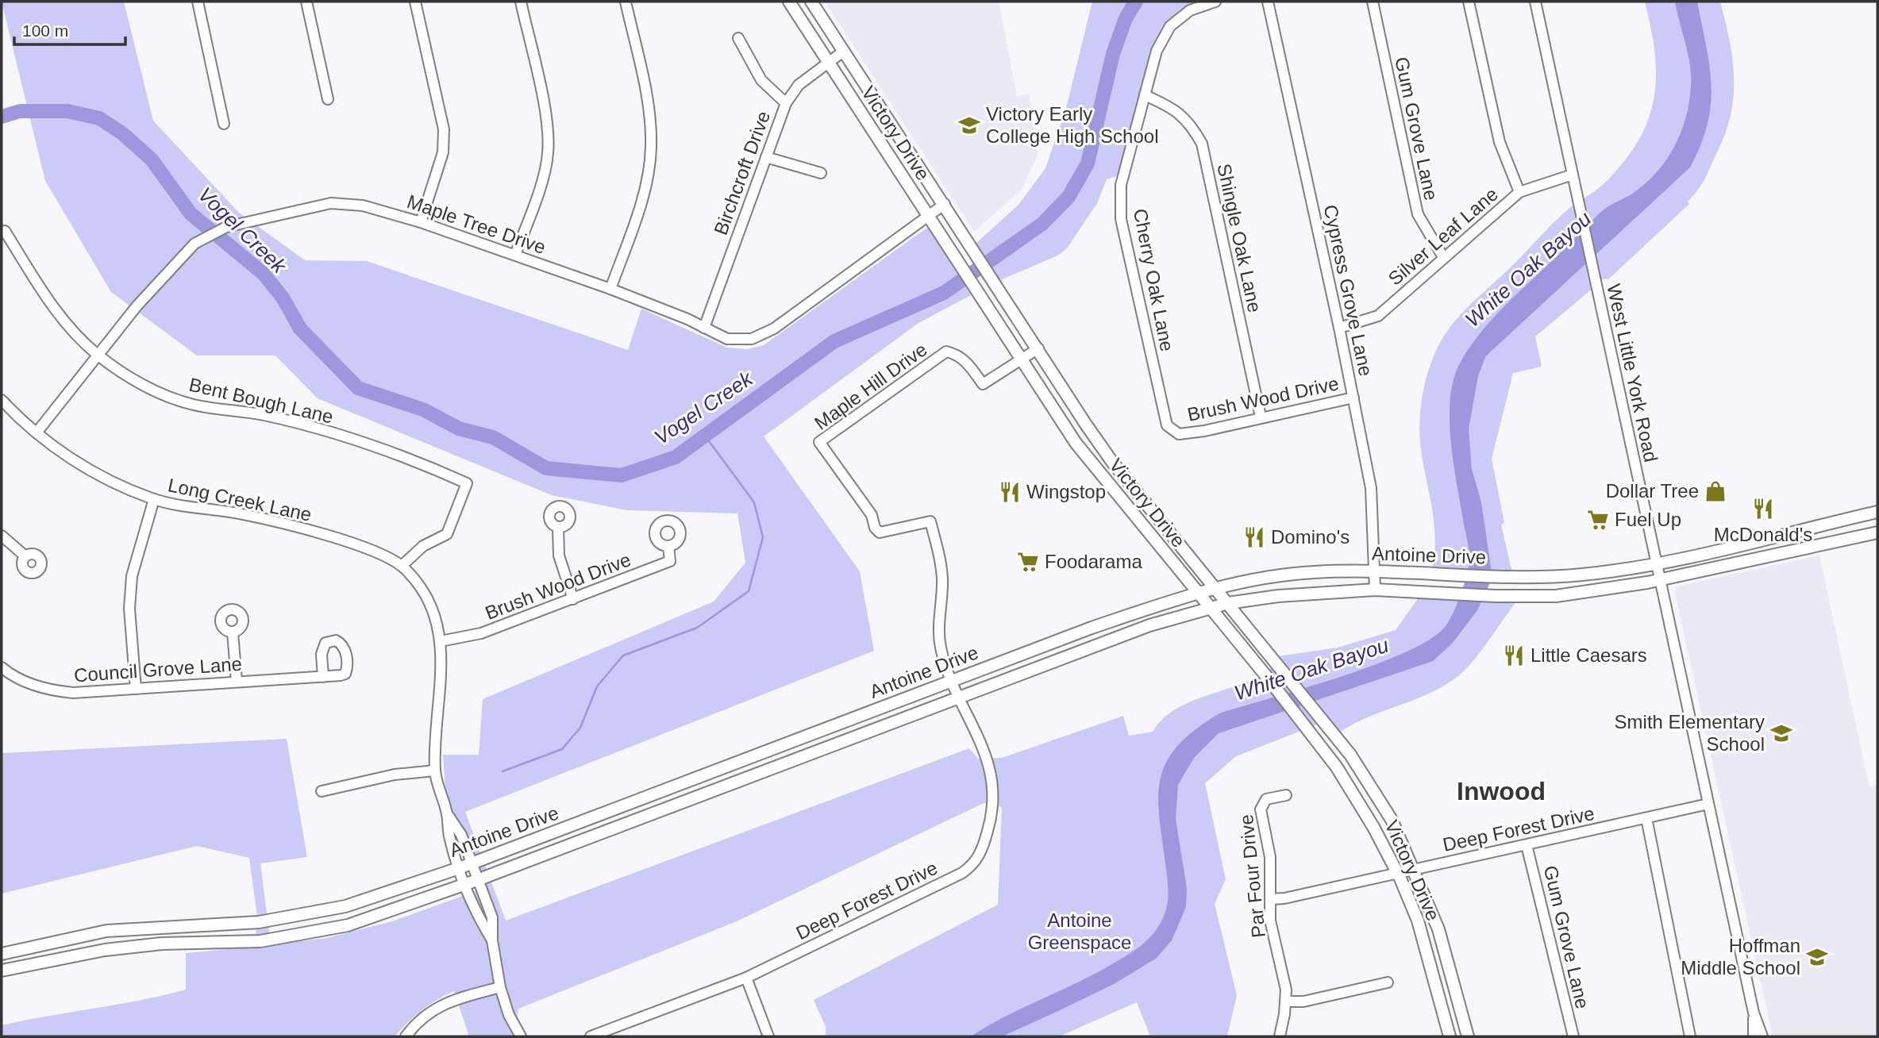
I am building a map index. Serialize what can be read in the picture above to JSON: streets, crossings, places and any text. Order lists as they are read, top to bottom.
{
  "streets": {
    "main road": ["Victory Drive", "Antoine Drive"],
    "street": [
      "Gum Grove Lane",
      "Birchcroft Drive",
      "Maple Tree Drive",
      "Silver Leaf Lane",
      "Shingle Oak Lane",
      "Cherry Oak Lane",
      "Cypress Grove Lane",
      "West Little York Road",
      "Maple Hill Drive",
      "Brush Wood Drive",
      "Bent Bough Lane",
      "Long Creek Lane",
      "Council Grove Lane",
      "Deep Forest Drive",
      "Par Four Drive"
    ]
  },
  "crossings": [
    ["Gum Grove Lane", "Silver Leaf Lane"],
    ["Gum Grove Lane", "Deep Forest Drive"],
    ["Victory Drive", "Birchcroft Drive"],
    ["Victory Drive", "Maple Tree Drive"],
    ["Victory Drive", "Maple Hill Drive"],
    ["Victory Drive", "Antoine Drive"],
    ["Victory Drive", "Deep Forest Drive"],
    ["Birchcroft Drive", "Maple Tree Drive"],
    ["Maple Tree Drive", "Bent Bough Lane"],
    ["Maple Tree Drive", "Long Creek Lane"],
    ["Silver Leaf Lane", "Cypress Grove Lane"],
    ["Silver Leaf Lane", "West Little York Road"],
    ["Shingle Oak Lane", "Cherry Oak Lane"],
    ["Shingle Oak Lane", "Brush Wood Drive"],
    ["Cherry Oak Lane", "Brush Wood Drive"],
    ["Cypress Grove Lane", "Brush Wood Drive"],
    ["Cypress Grove Lane", "Antoine Drive"],
    ["West Little York Road", "Antoine Drive"],
    ["West Little York Road", "Deep Forest Drive"],
    ["Maple Hill Drive", "Antoine Drive"],
    ["Maple Hill Drive", "Deep Forest Drive"],
    ["Brush Wood Drive", "Long Creek Lane"],
    ["Bent Bough Lane", "Long Creek Lane"],
    ["Long Creek Lane", "Antoine Drive"],
    ["Antoine Drive", "Deep Forest Drive"],
    ["Deep Forest Drive", "Par Four Drive"]
  ],
  "districts": ["Inwood"],
  "water": ["Vogel Creek", "White Oak Bayou"],
  "parks": ["Antoine Greenspace"],
  "places": {
    "school or university": ["Victory Early College High School", "Smith Elementary School", "Hoffman Middle School"],
    "shop": ["Dollar Tree"],
    "restaurant": [
      "Wingstop",
      "McDonald's",
      "Domino's",
      "Little Caesars"
    ],
    "supermarket": ["Fuel Up", "Foodarama"]
  },
  "scale_bar": "100 m"
}
